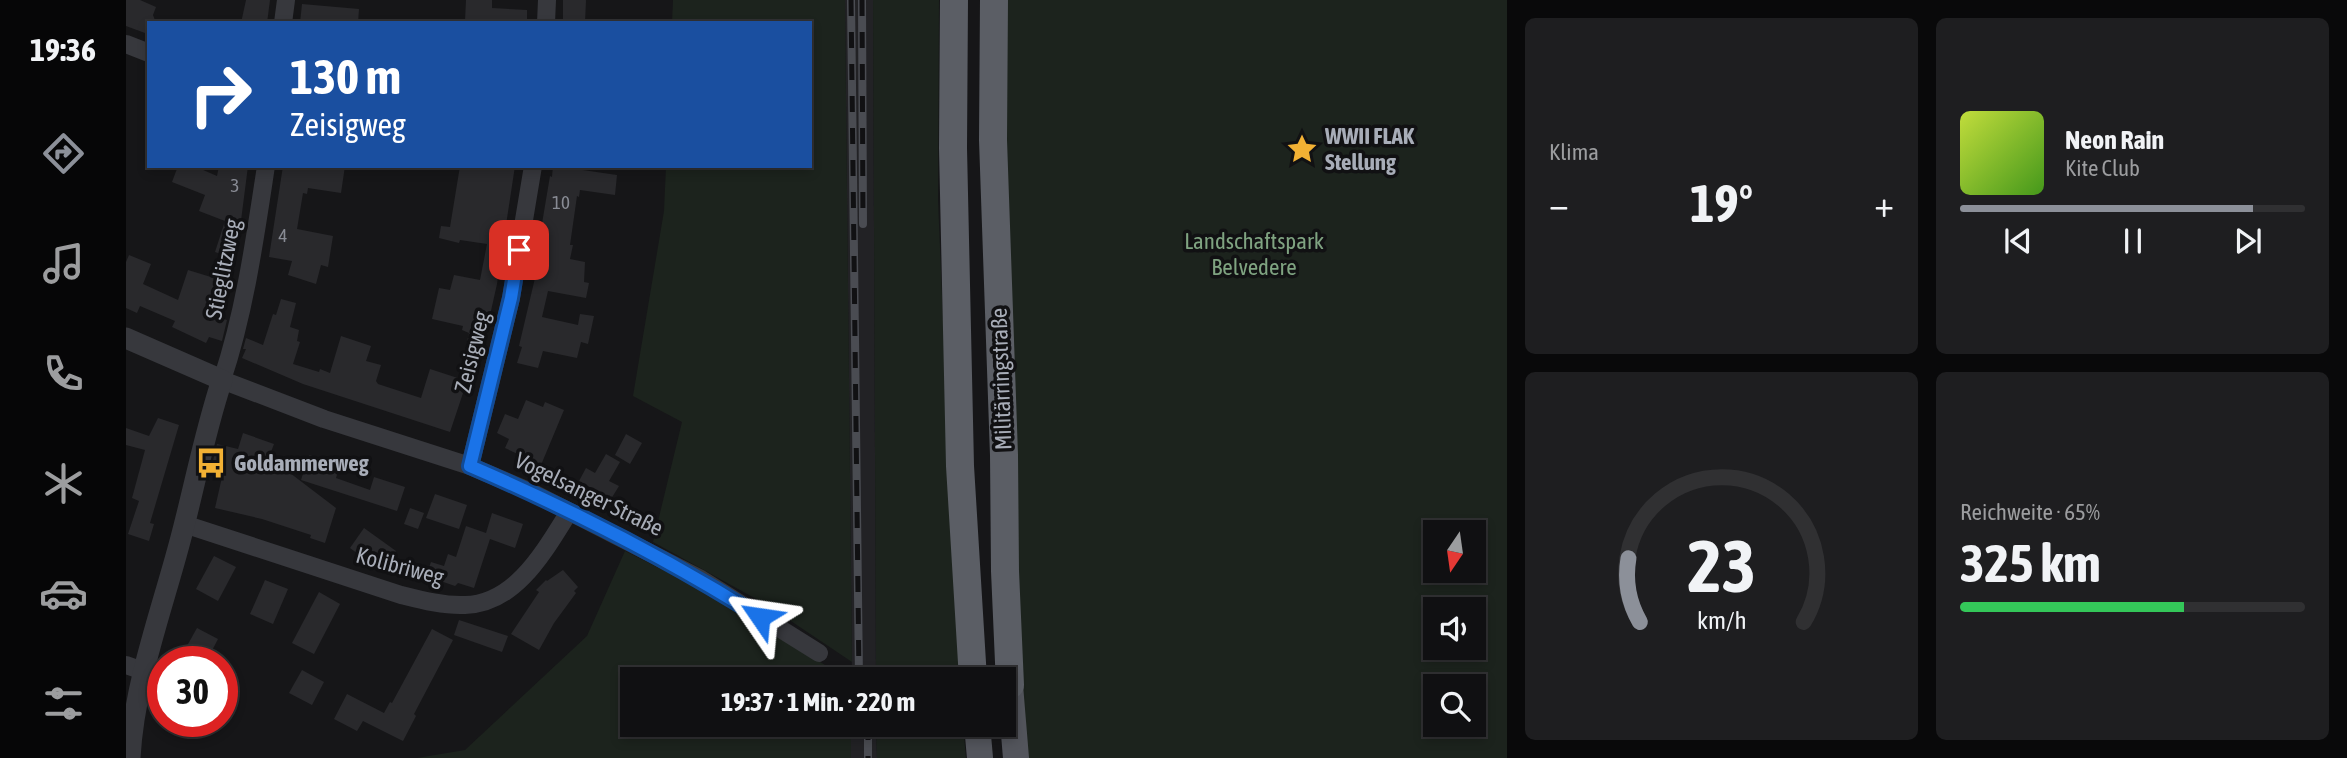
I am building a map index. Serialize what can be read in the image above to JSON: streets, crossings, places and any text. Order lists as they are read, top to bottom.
{
  "streets": {
    "highway": ["Militärringstraße"],
    "street": [
      "Stieglitzweg",
      "Zeisigweg",
      "Vogelsanger Straße",
      "Kolibriweg"
    ]
  },
  "crossings": [
    ["Stieglitzweg", "Vogelsanger Straße"],
    ["Zeisigweg", "Vogelsanger Straße"],
    ["Vogelsanger Straße", "Kolibriweg"]
  ],
  "parks": ["Landschaftspark Belvedere"],
  "places": {
    "place": ["WWII FLAK Stellung"],
    "bus stop": ["Goldammerweg"]
  },
  "house_numbers": ["3", "10", "4"],
  "north": "bottom",
  "page": {
    "tabs": "19:36",
    "tile": [
      "Klima",
      ["Reichweite · 65%", "325 km"]
    ],
    "turn": ["130 m", "Zeisigweg"],
    "song": ["Neon Rain", "Kite Club"],
    "heat": ["−", "19°", "+"],
    "limit": "30",
    "trip": "19:37 · 1 Min. · 220 m",
    "gauge": ["23", "km/h"]
  }
}
